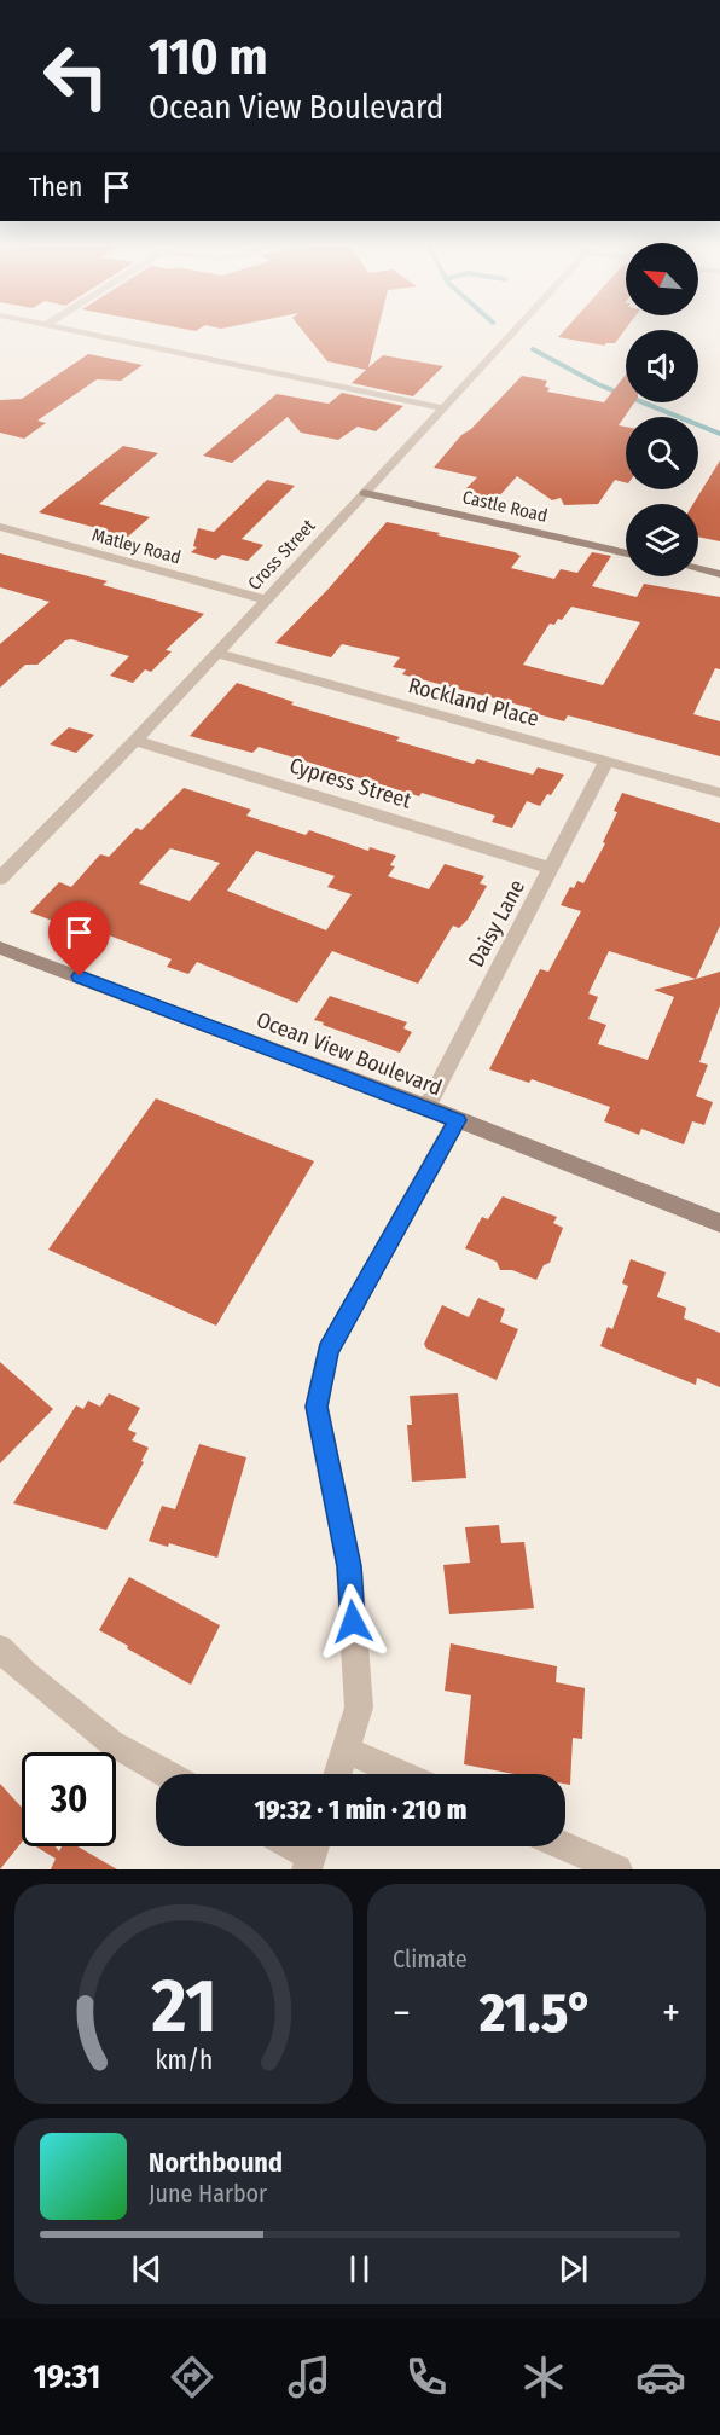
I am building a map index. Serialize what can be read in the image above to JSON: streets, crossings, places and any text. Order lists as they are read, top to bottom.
{
  "streets": {
    "street": [
      "Castle Road",
      "Matley Road",
      "Cross Street",
      "Rockland Place",
      "Cypress Street",
      "Daisy Lane",
      "Ocean View Boulevard"
    ]
  },
  "crossings": [
    ["Castle Road", "Cross Street"],
    ["Matley Road", "Cross Street"],
    ["Cross Street", "Rockland Place"],
    ["Cross Street", "Cypress Street"],
    ["Rockland Place", "Daisy Lane"],
    ["Cypress Street", "Daisy Lane"],
    ["Daisy Lane", "Ocean View Boulevard"]
  ],
  "north": "top left",
  "page": {
    "turn": ["110 m", "Ocean View Boulevard"],
    "then": "Then",
    "limit": "30",
    "trip": "19:32 · 1 min · 210 m",
    "tile": "Climate",
    "heat": ["−", "21.5°", "+"],
    "song": ["Northbound", "June Harbor"],
    "tabs": "19:31",
    "gauge": ["21", "km/h"]
  }
}
